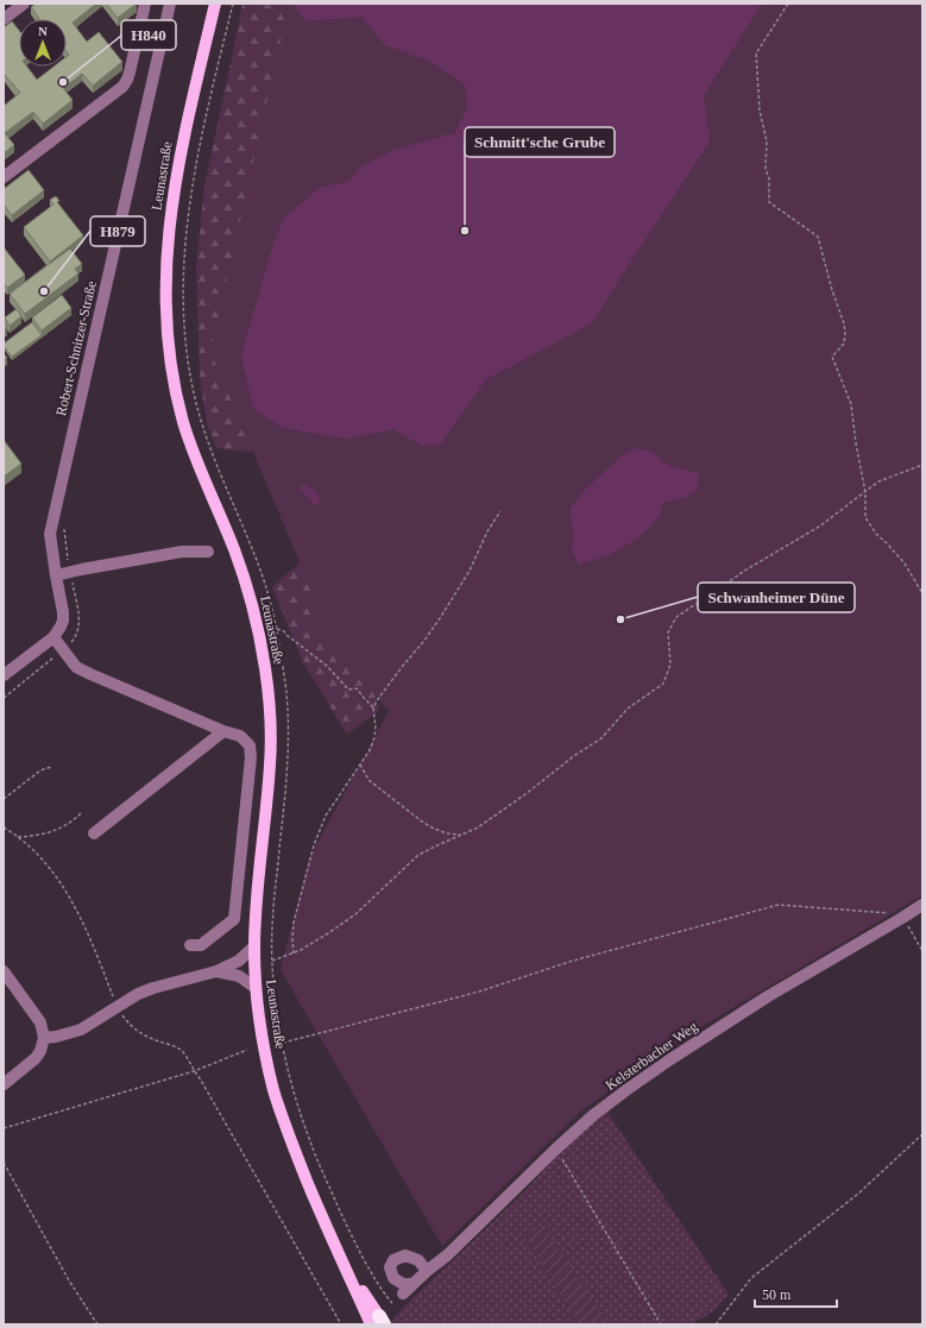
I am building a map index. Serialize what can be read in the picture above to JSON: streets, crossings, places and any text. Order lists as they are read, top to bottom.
{
  "streets": {
    "main road": ["Leunastraße"],
    "street": ["Robert-Schnitzer-Straße", "Kelsterbacher Weg"]
  },
  "places": [
    "H840",
    "Schmitt'sche Grube",
    "H879",
    "Schwanheimer Düne"
  ],
  "scale_bar": "50 m",
  "north": "top"
}
